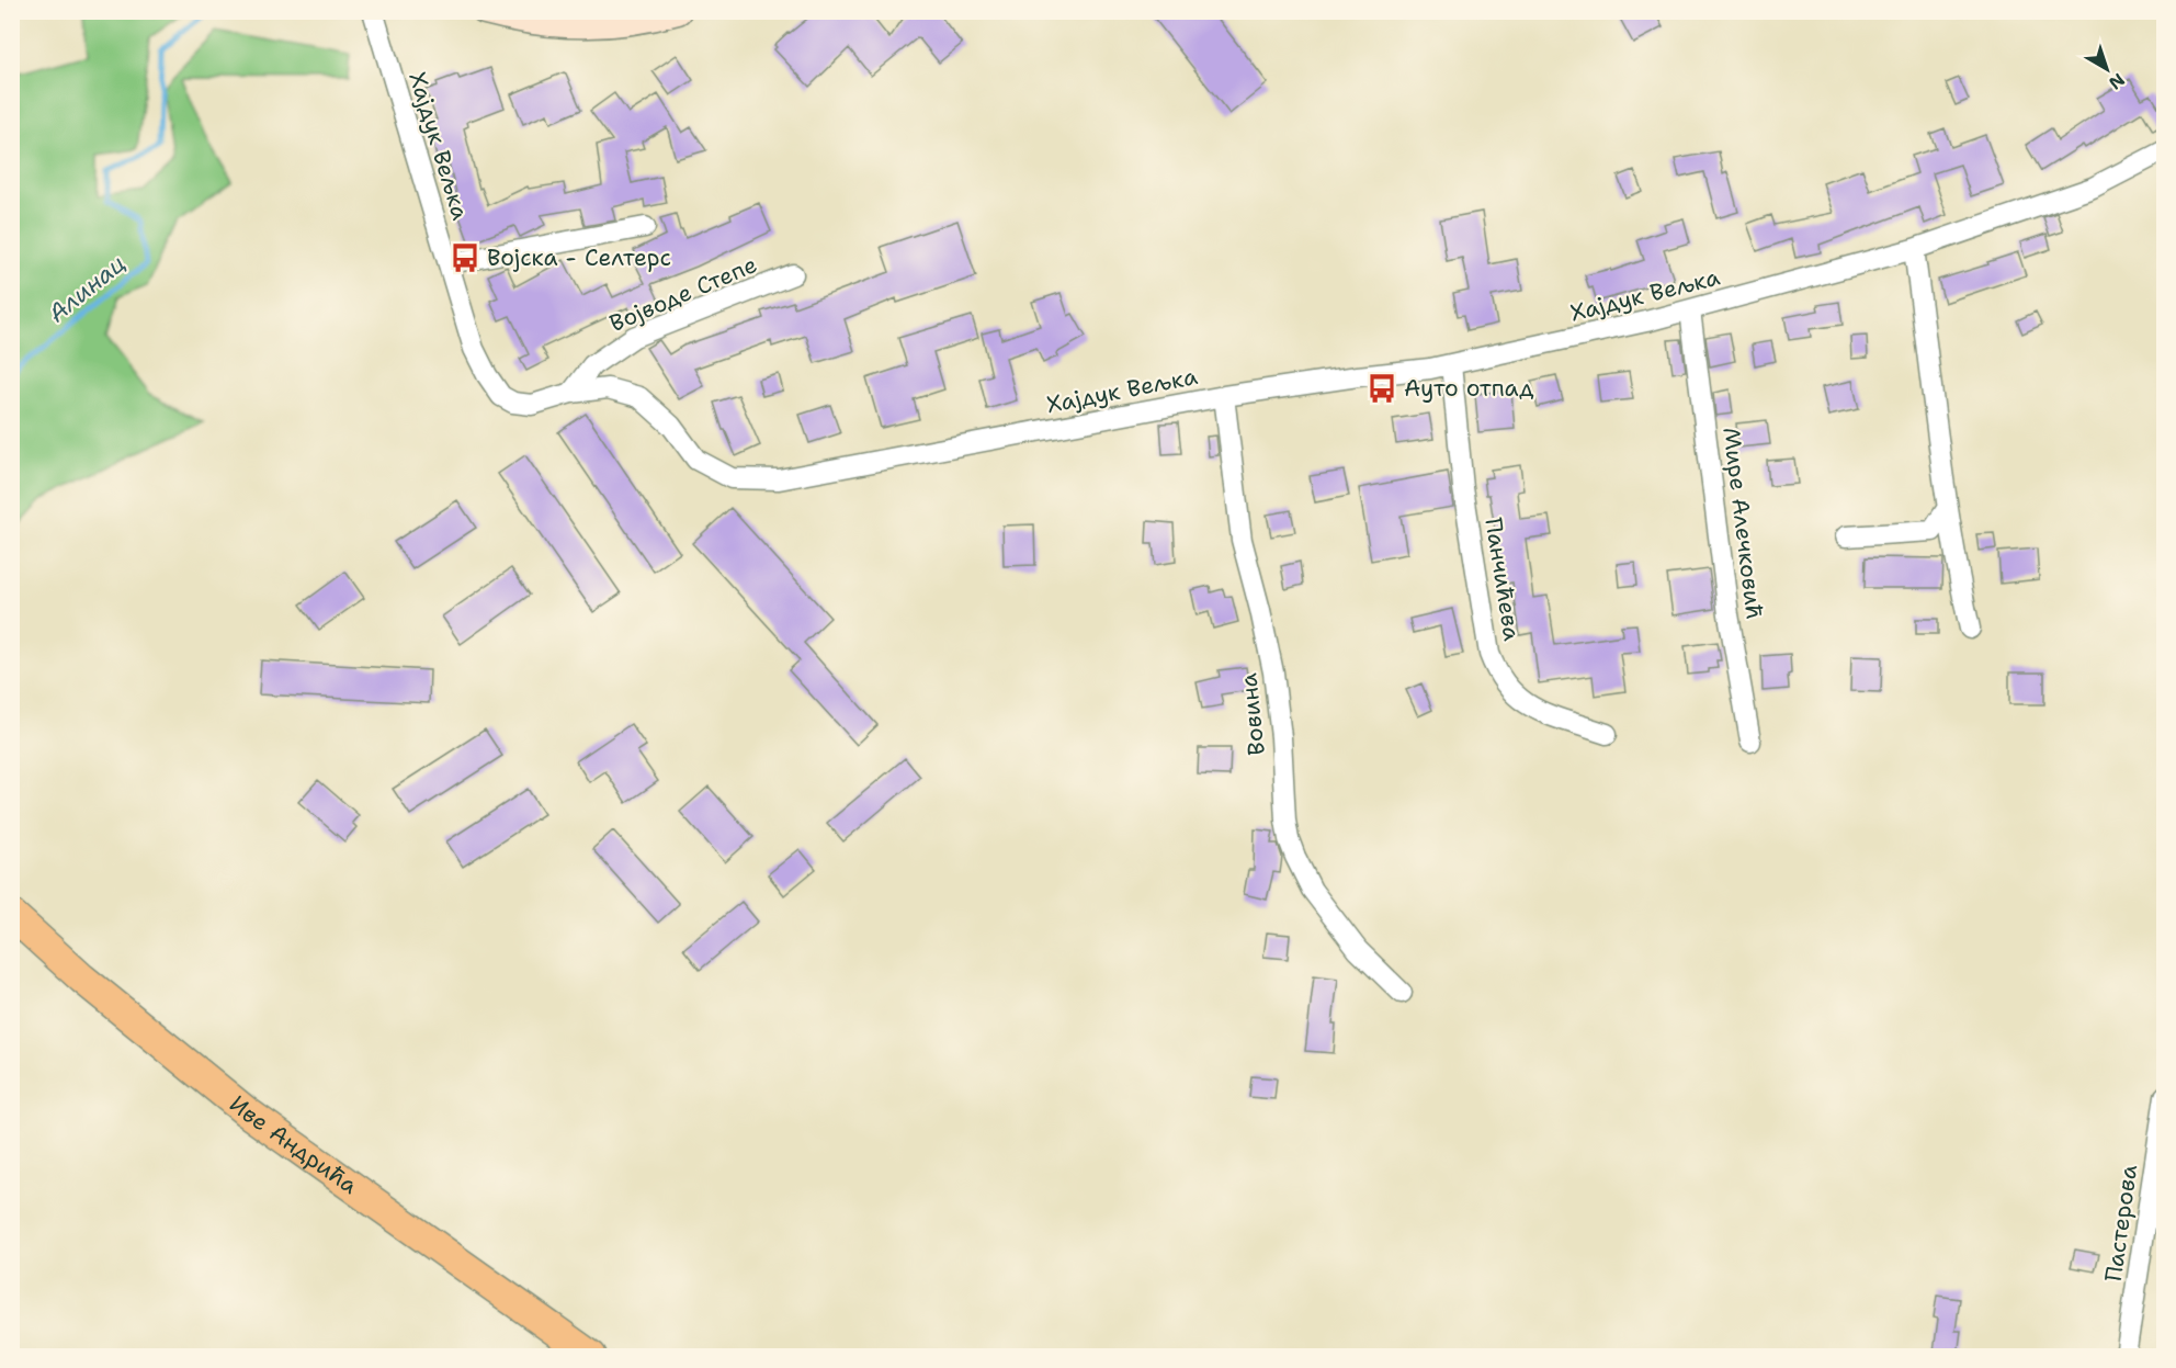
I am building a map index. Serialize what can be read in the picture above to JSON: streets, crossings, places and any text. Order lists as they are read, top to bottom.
{
  "streets": {
    "main road": ["Иве Андрића"],
    "street": [
      "Хајдук Вељка",
      "Војводе Степе",
      "Мире Алечковић",
      "Панчићева",
      "Вовина",
      "Пастерова"
    ]
  },
  "crossings": [
    ["Хајдук Вељка", "Војводе Степе"],
    ["Хајдук Вељка", "Мире Алечковић"],
    ["Хајдук Вељка", "Панчићева"],
    ["Хајдук Вељка", "Вовина"]
  ],
  "water": ["Алинац"],
  "places": {
    "bus stop": ["Војска - Селтерс", "Ауто отпад"]
  },
  "north": "bottom right"
}
